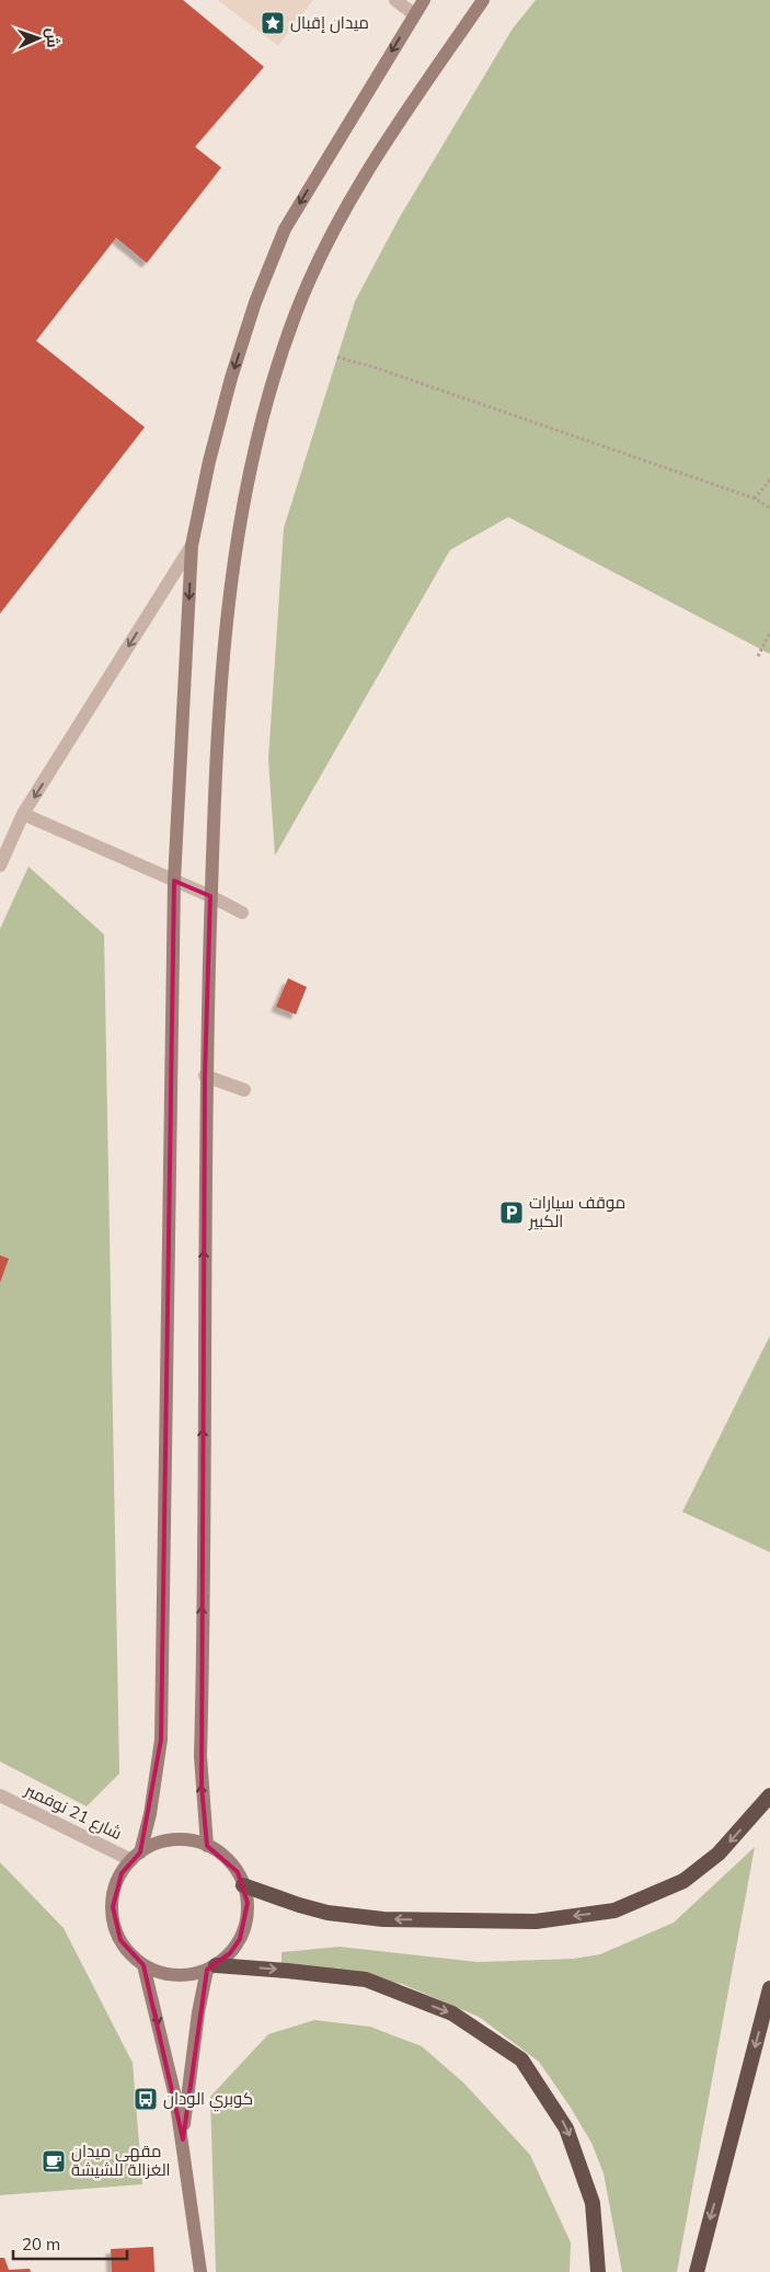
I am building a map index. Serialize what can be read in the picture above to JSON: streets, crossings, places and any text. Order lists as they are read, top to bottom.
{
  "streets": {
    "street": ["شارع 21 نوفمبر"]
  },
  "places": {
    "place": ["ميدان إقبال"],
    "parking": ["موقف سيارات الكبير"],
    "bus stop": ["كوبري الودان"],
    "cafe": ["مقهى ميدان الغزالة للشيشة"]
  },
  "scale_bar": "20 m",
  "north": "right"
}
